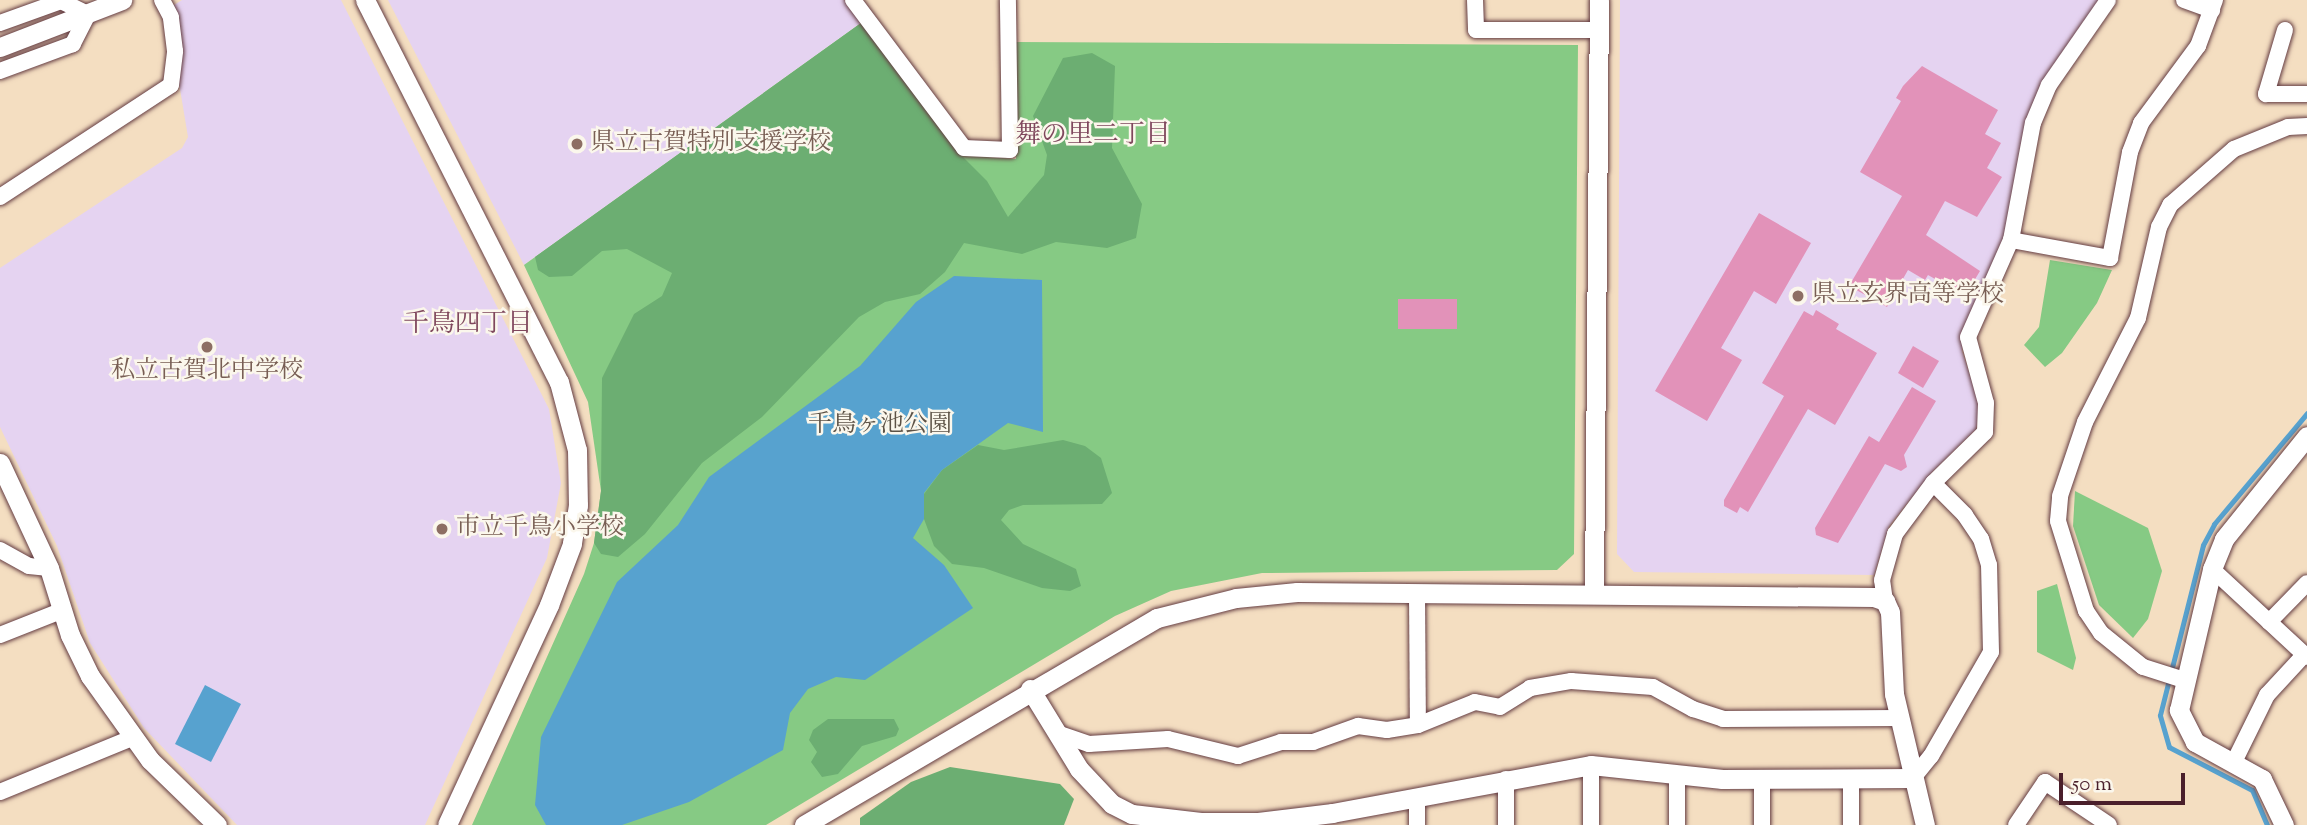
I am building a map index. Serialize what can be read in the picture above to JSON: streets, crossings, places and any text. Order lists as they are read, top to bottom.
{
  "districts": ["舞の里二丁目", "千鳥四丁目"],
  "parks": ["千鳥ヶ池公園"],
  "places": [
    "県立古賀特別支援学校",
    "県立玄界高等学校",
    "私立古賀北中学校",
    "市立千鳥小学校"
  ],
  "scale_bar": "50 m"
}
